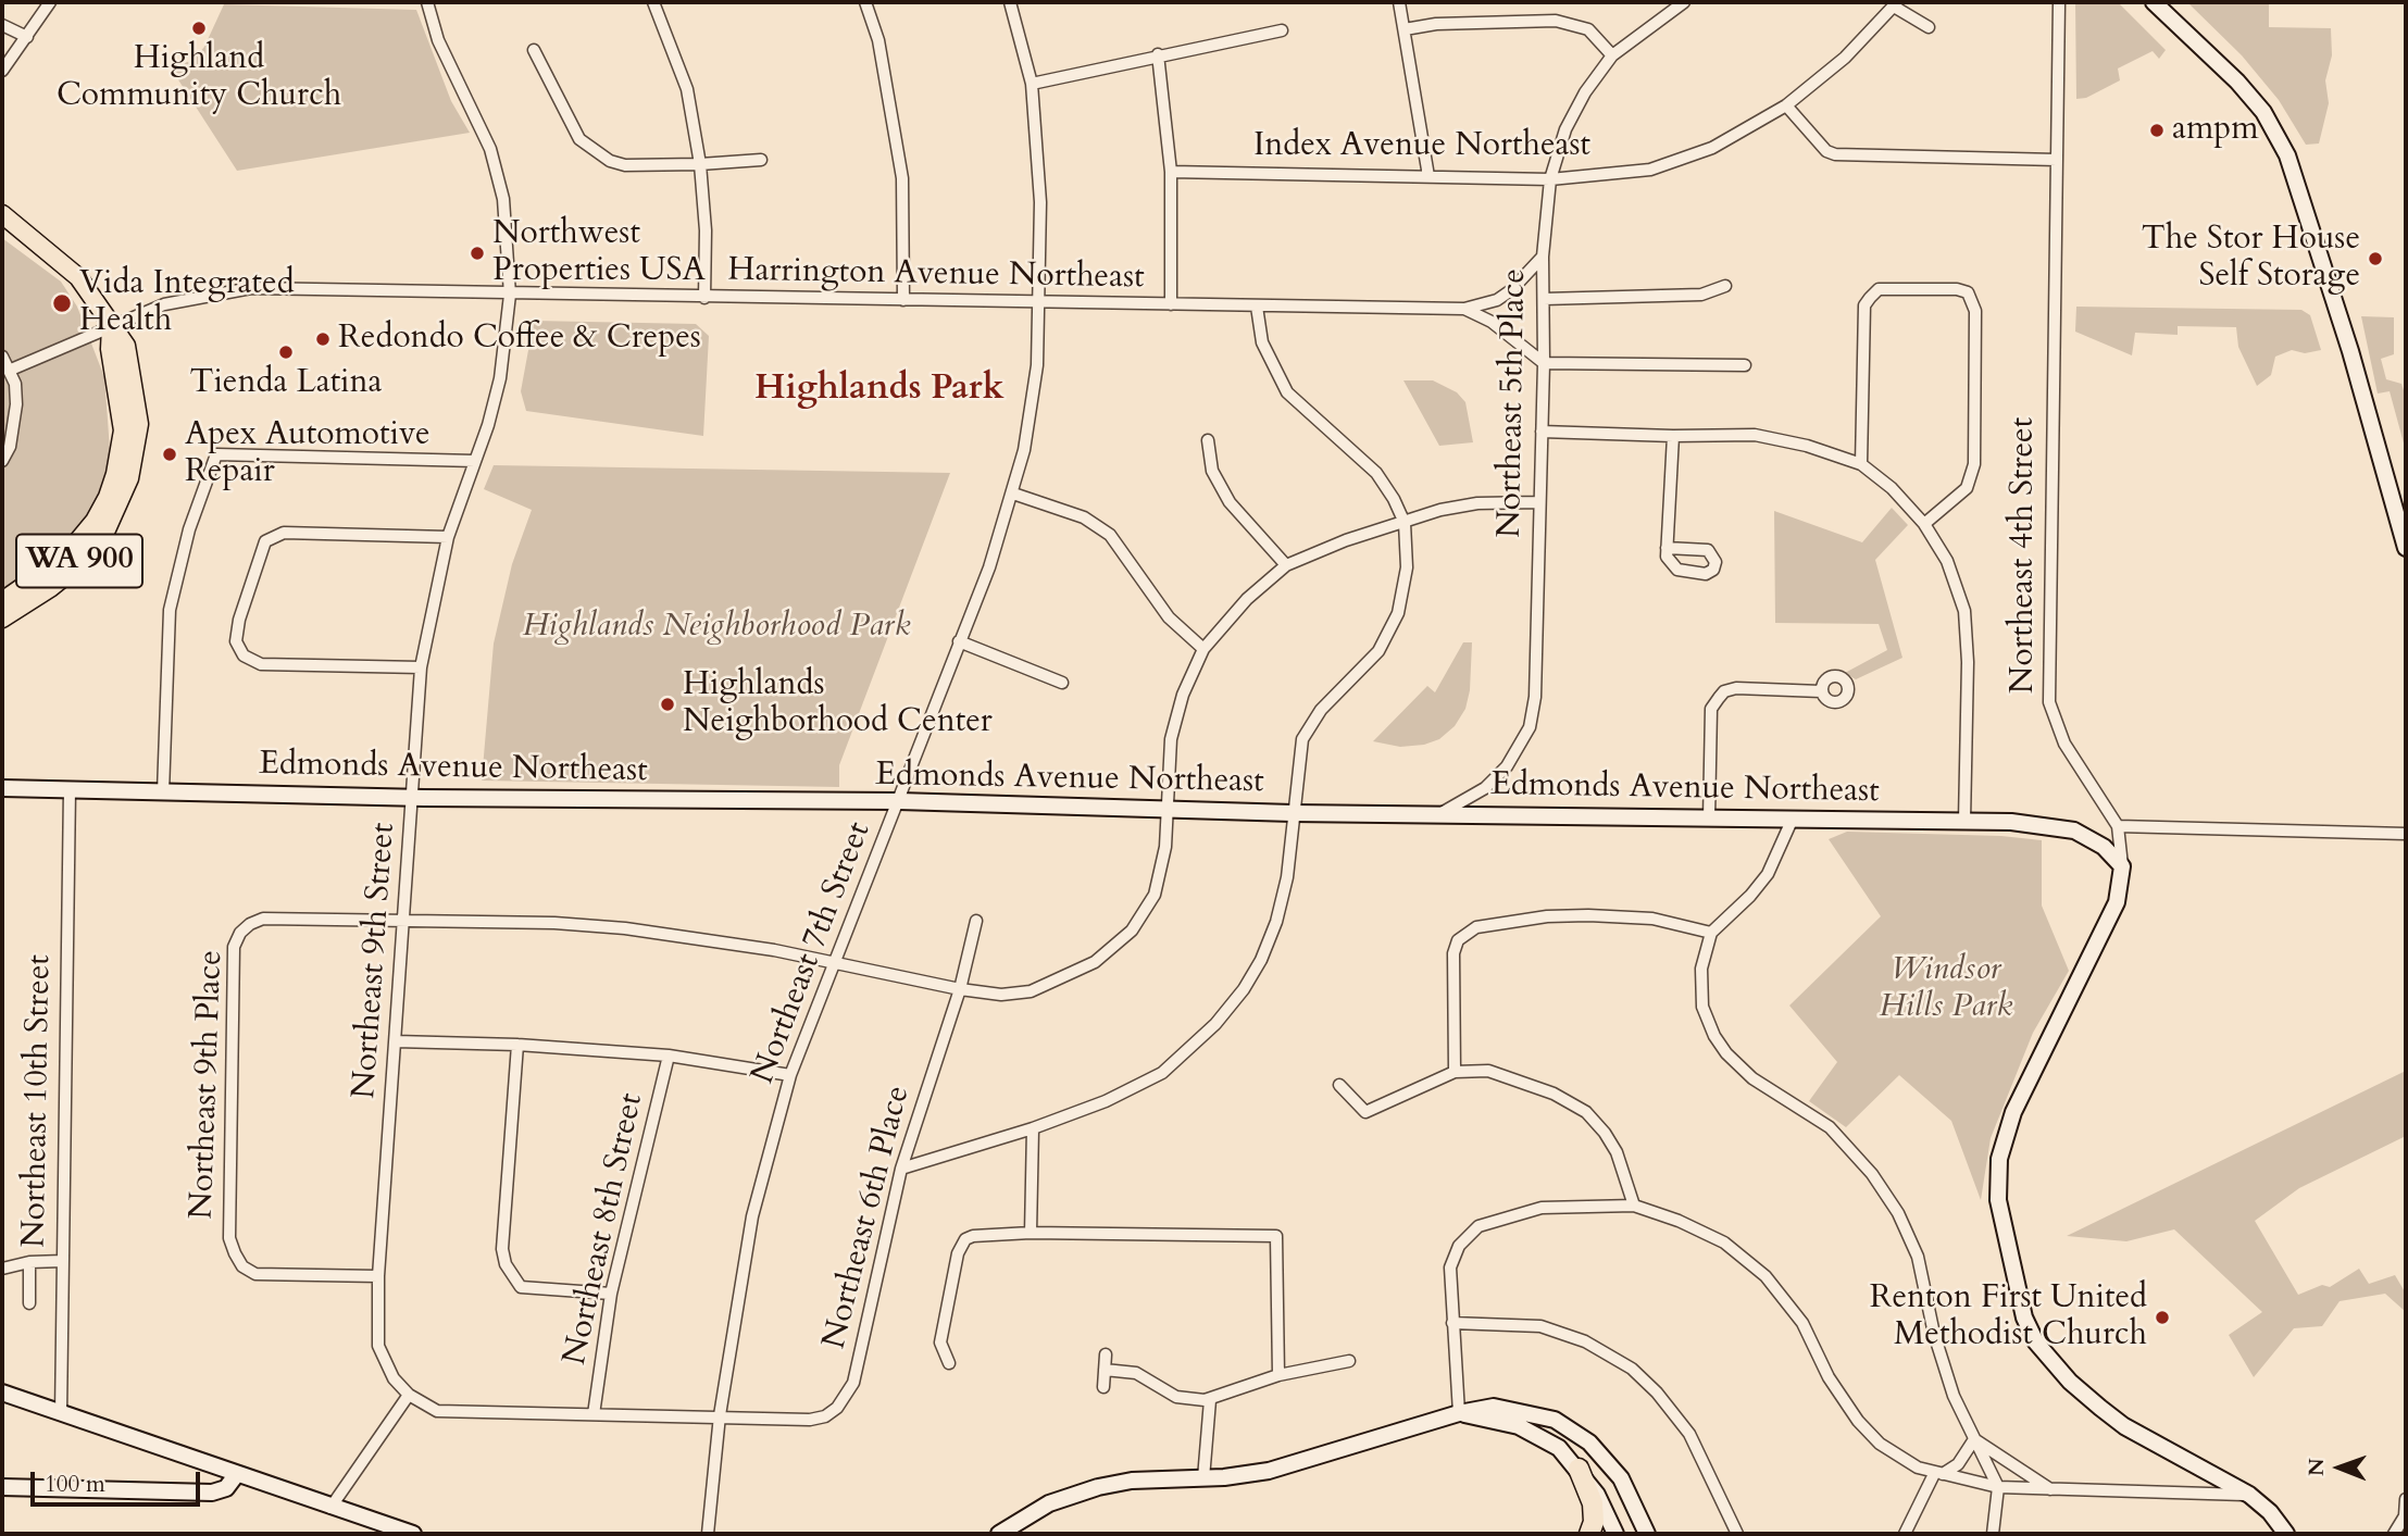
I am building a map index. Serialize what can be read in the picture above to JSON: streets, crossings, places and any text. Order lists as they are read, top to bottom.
{
  "streets": {
    "main road": ["WA 900"],
    "street": [
      "Index Avenue Northeast",
      "Harrington Avenue Northeast",
      "Northeast 5th Place",
      "Northeast 4th Street",
      "Edmonds Avenue Northeast",
      "Northeast 7th Street",
      "Northeast 9th Street",
      "Northeast 9th Place",
      "Northeast 10th Street",
      "Northeast 6th Place",
      "Northeast 8th Street"
    ]
  },
  "crossings": [
    ["Index Avenue Northeast", "Northeast 5th Place"],
    ["Harrington Avenue Northeast", "Northeast 5th Place"],
    ["Harrington Avenue Northeast", "WA 900"],
    ["Harrington Avenue Northeast", "Northeast 7th Street"],
    ["Harrington Avenue Northeast", "Northeast 9th Street"],
    ["Northeast 5th Place", "Edmonds Avenue Northeast"],
    ["Northeast 5th Place", "Northeast 9th Place"],
    ["Northeast 4th Street", "Edmonds Avenue Northeast"],
    ["Edmonds Avenue Northeast", "Northeast 7th Street"],
    ["Edmonds Avenue Northeast", "Northeast 9th Street"],
    ["Edmonds Avenue Northeast", "Northeast 9th Place"],
    ["Edmonds Avenue Northeast", "Northeast 10th Street"],
    ["Northeast 7th Street", "Northeast 9th Place"],
    ["Northeast 7th Street", "Northeast 6th Place"],
    ["Northeast 9th Street", "Northeast 9th Place"],
    ["Northeast 9th Street", "Northeast 6th Place"],
    ["Northeast 9th Place", "Northeast 6th Place"],
    ["Northeast 6th Place", "Northeast 8th Street"]
  ],
  "districts": ["Highlands Park"],
  "parks": ["Highlands Neighborhood Park", "Windsor Hills Park"],
  "places": [
    "Highland Community Church",
    "ampm",
    "Northwest Properties USA",
    "The Stor House Self Storage",
    "Vida Integrated Health",
    "Redondo Coffee & Crepes",
    "Tienda Latina",
    "Apex Automotive Repair",
    "Highlands Neighborhood Center",
    "Renton First United Methodist Church"
  ],
  "scale_bar": "100 m",
  "north": "left"
}
